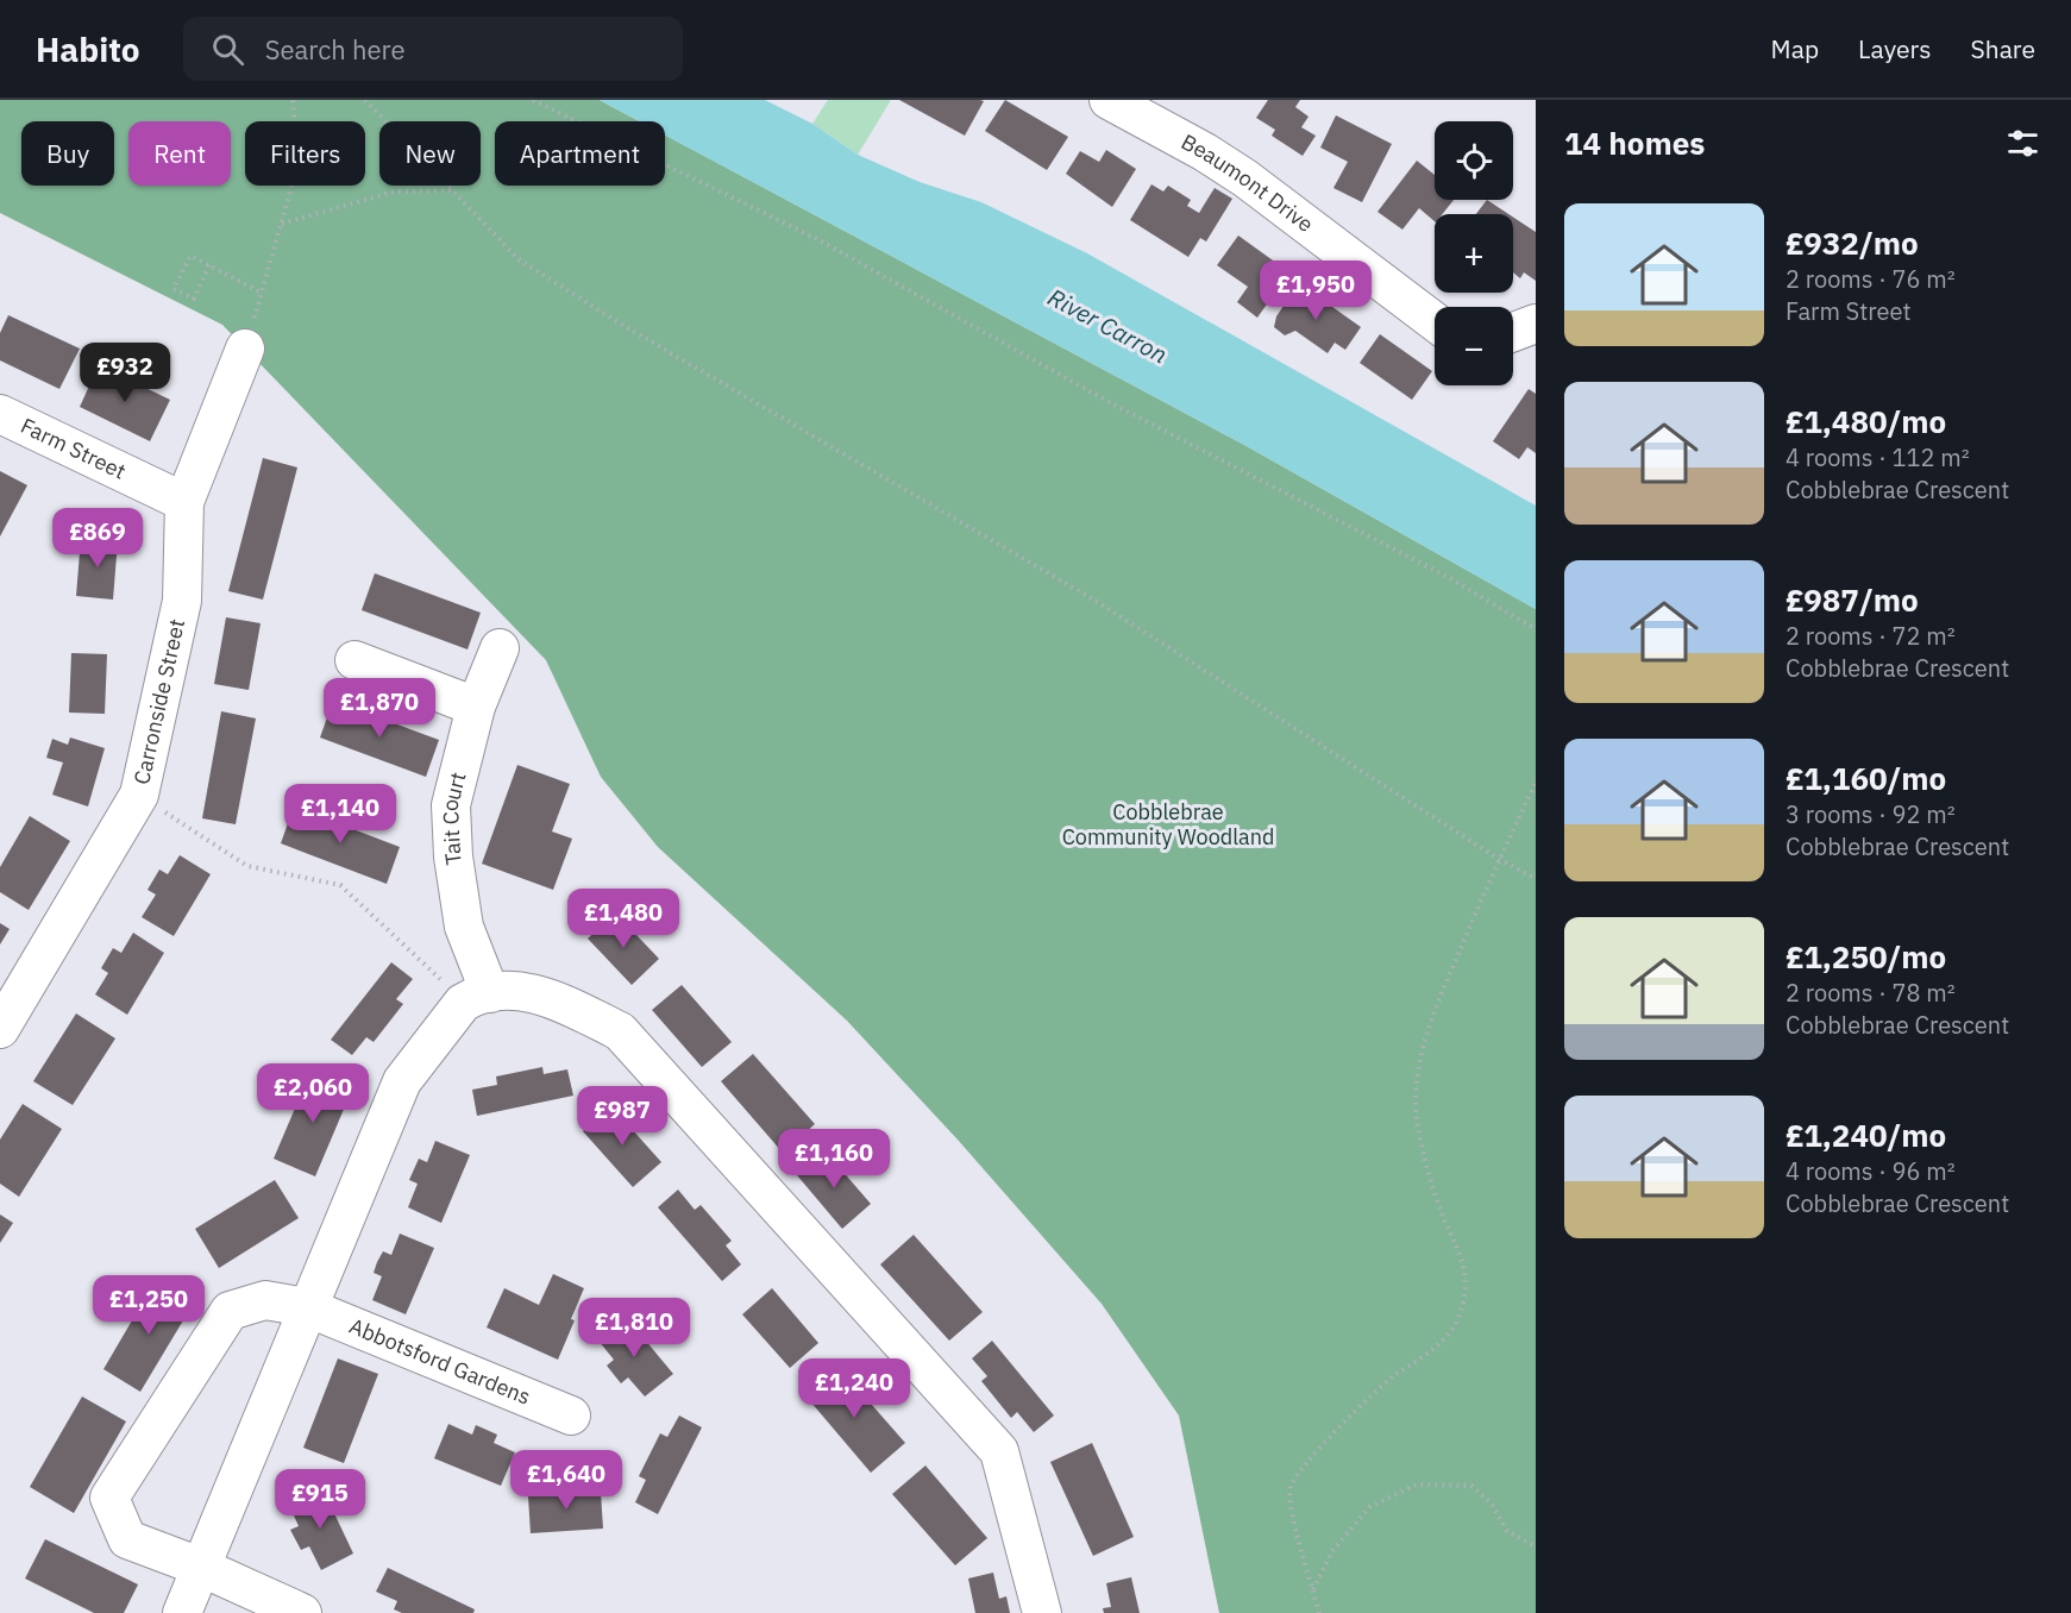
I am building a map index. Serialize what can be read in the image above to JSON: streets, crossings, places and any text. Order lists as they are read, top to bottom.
{
  "streets": {
    "street": [
      "Beaumont Drive",
      "Farm Street",
      "Carronside Street",
      "Tait Court",
      "Abbotsford Gardens"
    ]
  },
  "crossings": [
    ["Farm Street", "Carronside Street"]
  ],
  "water": ["River Carron"],
  "parks": ["Cobblebrae Community Woodland"],
  "page": {
    "header": "Habito",
    "search": "Search here",
    "nav": ["Map", "Layers", "Share"],
    "heading": "14 homes",
    "map_buttons": ["+", "−"],
    "chip": [
      "Buy",
      "Rent",
      "Filters",
      "New",
      "Apartment"
    ],
    "list": [
      {
        "name": "£932/mo",
        "note": "2 rooms · 76 m² · Farm Street"
      },
      {
        "name": "£1,480/mo",
        "note": "4 rooms · 112 m² · Cobblebrae Crescent"
      },
      {
        "name": "£987/mo",
        "note": "2 rooms · 72 m² · Cobblebrae Crescent"
      },
      {
        "name": "£1,160/mo",
        "note": "3 rooms · 92 m² · Cobblebrae Crescent"
      },
      {
        "name": "£1,250/mo",
        "note": "2 rooms · 78 m² · Cobblebrae Crescent"
      },
      {
        "name": "£1,240/mo",
        "note": "4 rooms · 96 m² · Cobblebrae Crescent"
      }
    ],
    "price": [
      "£1,950",
      "£932",
      "£869",
      "£1,870",
      "£1,140",
      "£1,480",
      "£2,060",
      "£987",
      "£1,160",
      "£1,250",
      "£1,810",
      "£1,240",
      "£1,640",
      "£915"
    ]
  }
}
